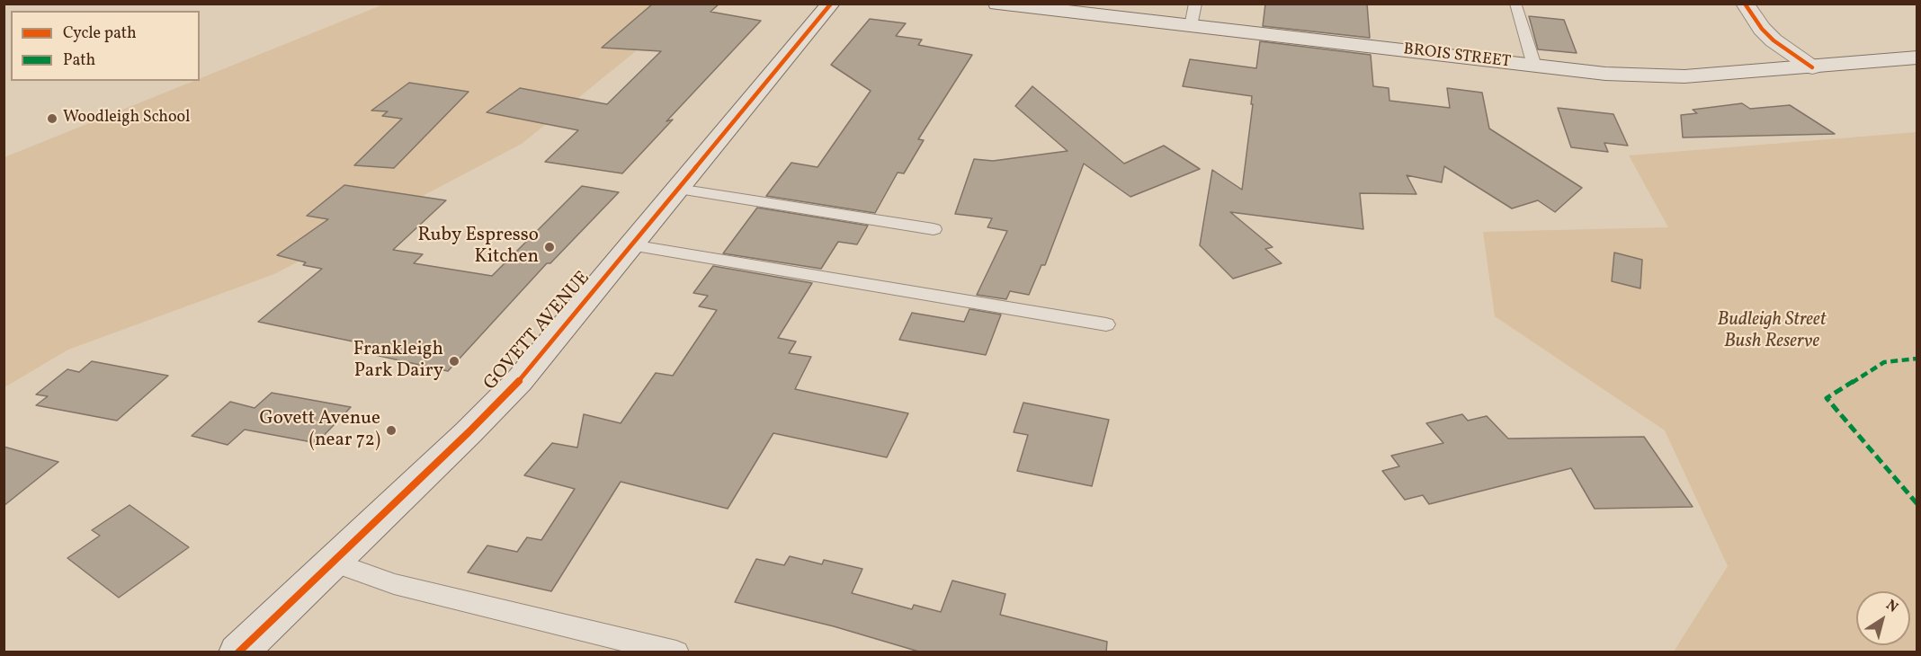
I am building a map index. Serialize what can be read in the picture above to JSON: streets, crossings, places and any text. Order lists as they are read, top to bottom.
{
  "streets": {
    "street": ["BROIS STREET", "GOVETT AVENUE"]
  },
  "parks": ["Budleigh Street Bush Reserve"],
  "places": [
    "Woodleigh School",
    "Ruby Espresso Kitchen",
    "Frankleigh Park Dairy",
    "Govett Avenue (near 72)"
  ],
  "legend": ["Cycle path", "Path"],
  "north": "top right"
}
